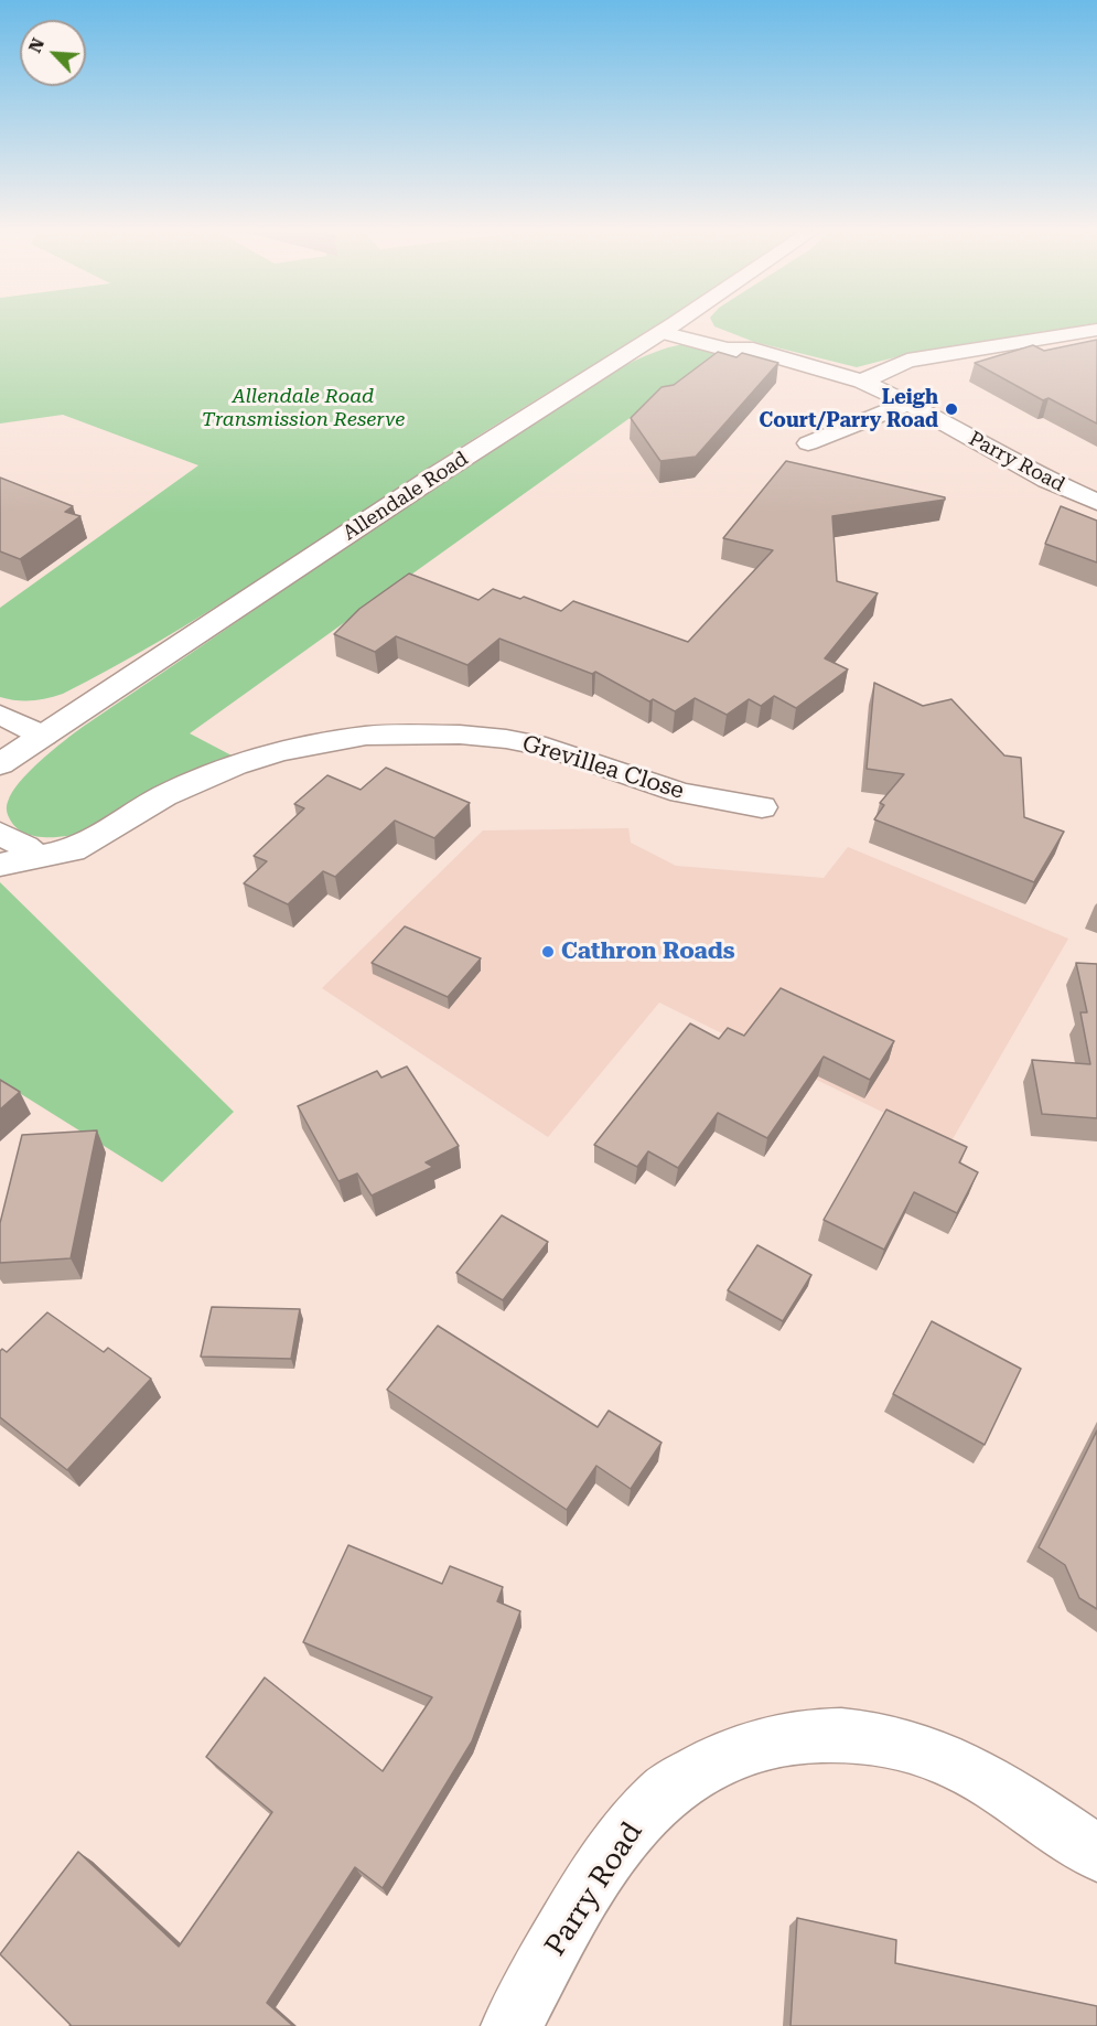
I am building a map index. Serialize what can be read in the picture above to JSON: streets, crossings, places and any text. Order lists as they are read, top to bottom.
{
  "streets": {
    "street": ["Parry Road", "Allendale Road", "Grevillea Close"]
  },
  "crossings": [
    ["Parry Road", "Allendale Road"]
  ],
  "parks": ["Allendale Road Transmission Reserve"],
  "places": ["Leigh Court/Parry Road", "Cathron Roads"],
  "north": "top left"
}
